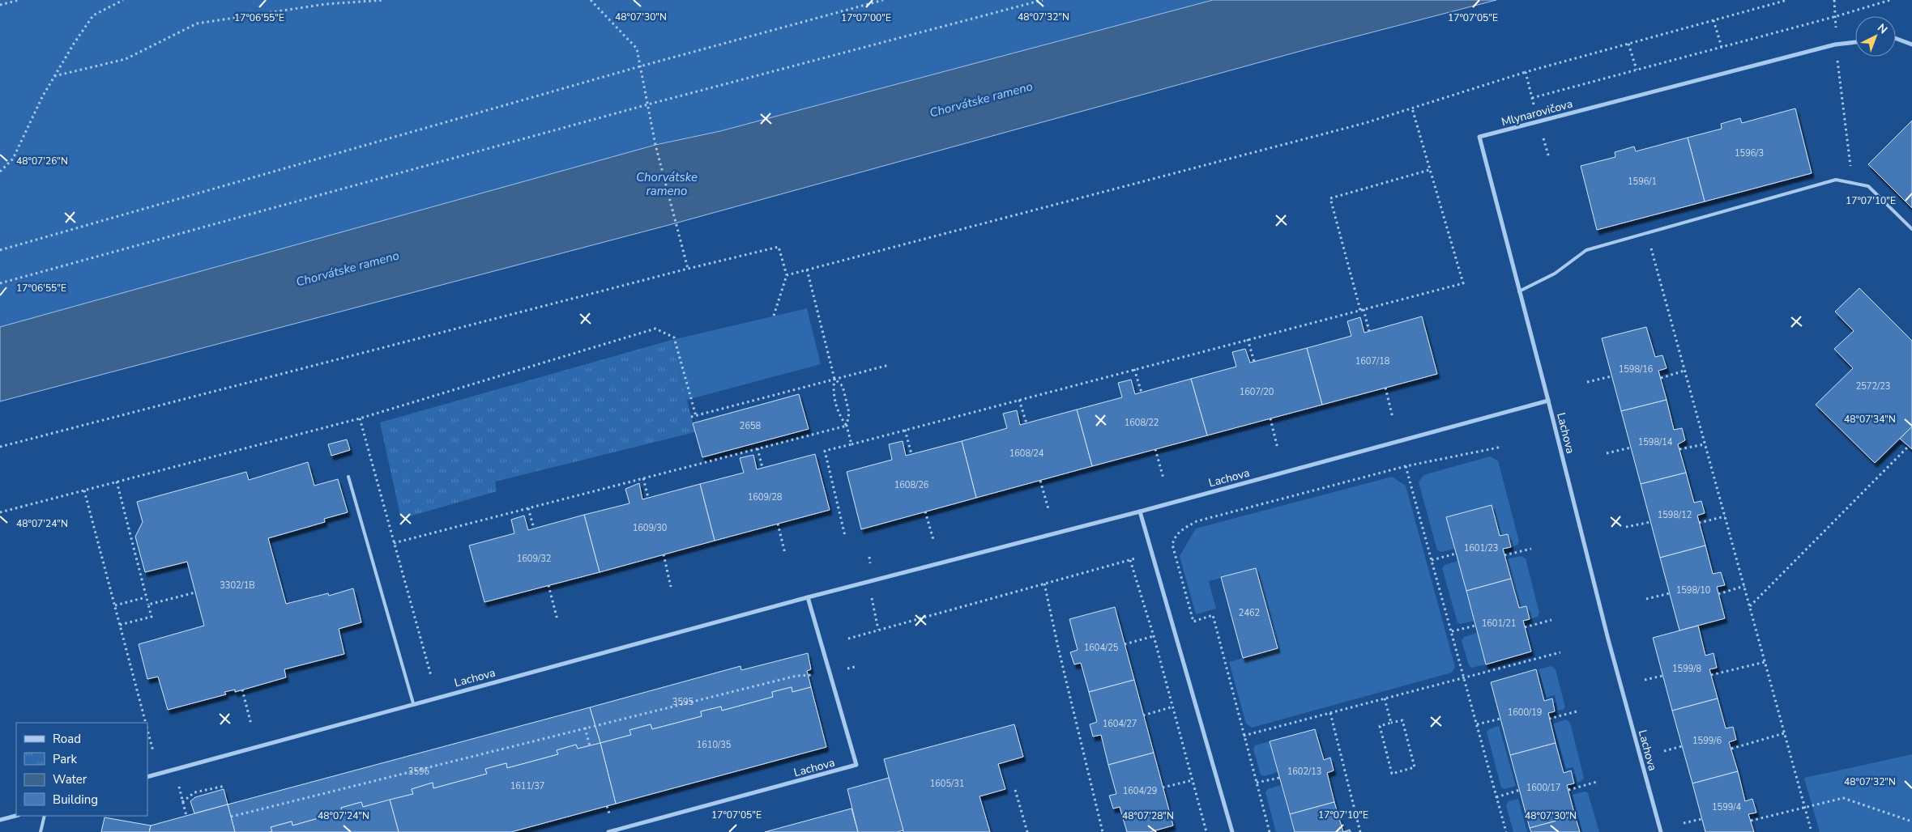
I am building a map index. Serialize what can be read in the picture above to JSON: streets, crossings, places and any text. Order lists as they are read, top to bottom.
{
  "streets": {
    "street": ["Mlynarovičova", "Lachova"]
  },
  "crossings": [
    ["Mlynarovičova", "Lachova"]
  ],
  "water": ["Chorvátske rameno"],
  "house_numbers": [
    "1596/3",
    "1596/1",
    "1607/18",
    "1598/16",
    "2572/23",
    "1607/20",
    "1608/22",
    "2658",
    "1598/14",
    "1608/24",
    "1608/26",
    "1609/28",
    "1598/12",
    "1609/30",
    "1601/23",
    "1609/32",
    "3302/1B",
    "1598/10",
    "2462",
    "1601/21",
    "1604/25",
    "1599/8",
    "3595",
    "1600/19",
    "1604/27",
    "1599/6",
    "1610/35",
    "3596",
    "1602/13",
    "1605/31",
    "1611/37",
    "1600/17",
    "1604/29",
    "1599/4"
  ],
  "legend": [
    "Road",
    "Park",
    "Water",
    "Building"
  ],
  "north": "top right",
  "coordinates": [
    "48°07'30\"N",
    "48°07'32\"N",
    "17°06'55\"E",
    "17°07'00\"E",
    "17°07'05\"E",
    "48°07'26\"N",
    "17°07'10\"E",
    "48°07'34\"N",
    "48°07'24\"N",
    "48°07'28\"N"
  ]
}
